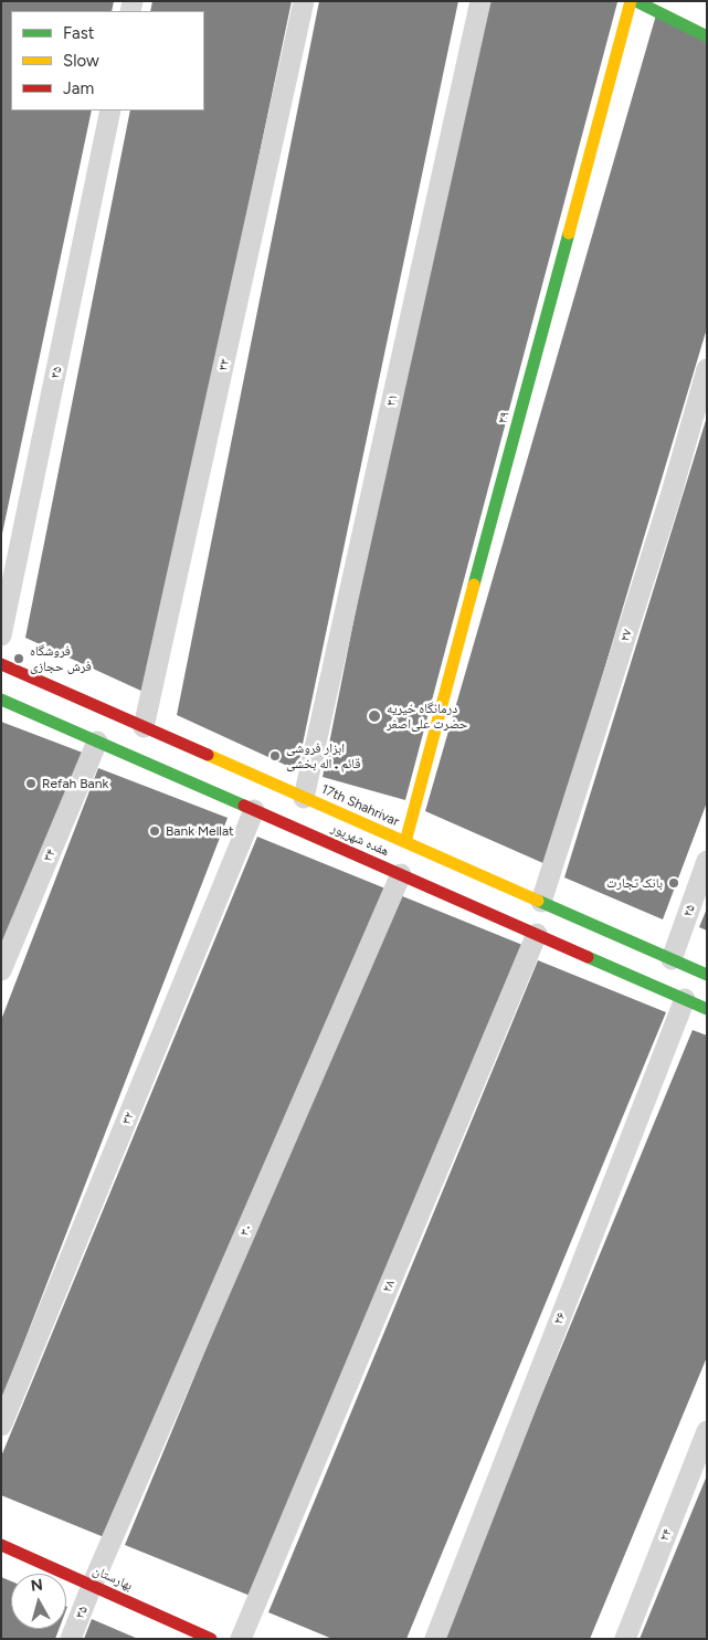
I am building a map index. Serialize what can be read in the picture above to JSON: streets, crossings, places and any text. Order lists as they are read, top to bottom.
{
  "streets": {
    "main road": [
      "۲۹",
      "17th Shahrivar",
      "هفده شهریور",
      "بهارستان"
    ],
    "street": [
      "۳۳",
      "۳۵",
      "۳۱",
      "۲۷",
      "۳۴",
      "۲۵",
      "۳۲",
      "۳۰",
      "۲۸",
      "۲۶",
      "۲۴"
    ]
  },
  "crossings": [
    ["۳۳", "17th Shahrivar"],
    ["۳۵", "۳۰"],
    ["۳۵", "بهارستان"],
    ["۳۱", "17th Shahrivar"],
    ["۲۹", "17th Shahrivar"],
    ["۲۷", "17th Shahrivar"],
    ["17th Shahrivar", "۲۵"],
    ["هفده شهریور", "۳۴"],
    ["هفده شهریور", "۳۲"],
    ["هفده شهریور", "۳۰"],
    ["هفده شهریور", "۲۸"],
    ["هفده شهریور", "۲۶"],
    ["۳۰", "بهارستان"]
  ],
  "places": [
    "فروشگاه فرش حجازی",
    "درمانگاه خیریه حضرت علی‌اصغر",
    "ابزار فروشی قائم ـ اله بخشی",
    "Refah Bank",
    "Bank Mellat",
    "بانک تجارت"
  ],
  "legend": ["Fast", "Slow", "Jam"],
  "north": "top"
}
